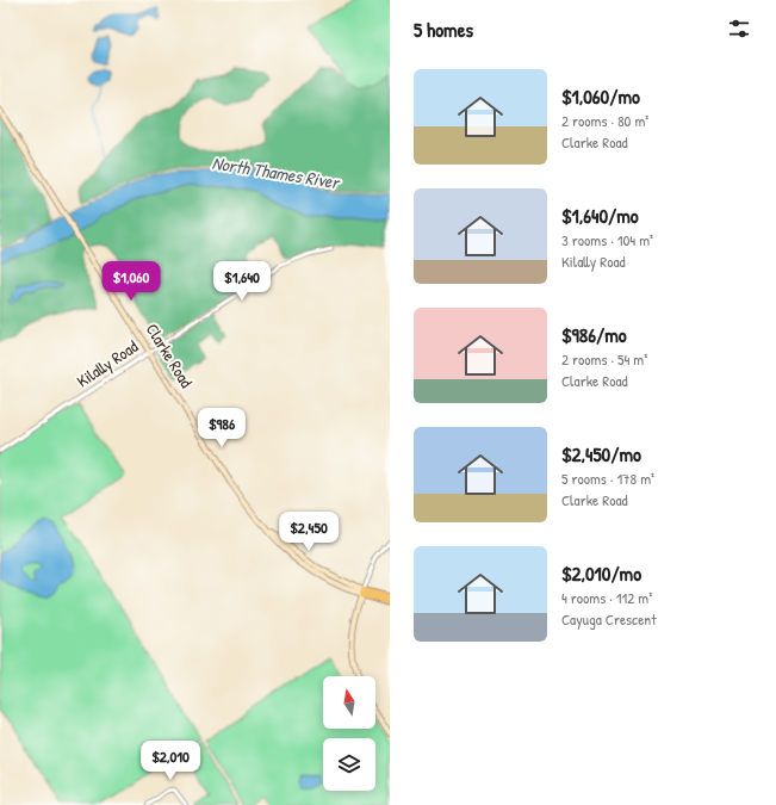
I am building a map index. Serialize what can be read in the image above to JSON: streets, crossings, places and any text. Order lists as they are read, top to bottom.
{
  "streets": {
    "main road": ["Clarke Road"],
    "street": ["Kilally Road"]
  },
  "crossings": [
    ["Clarke Road", "Kilally Road"]
  ],
  "water": ["North Thames River"],
  "north": "top",
  "page": {
    "heading": "5 homes",
    "list": [
      {
        "name": "$1,060/mo",
        "note": "2 rooms · 80 m² · Clarke Road"
      },
      {
        "name": "$1,640/mo",
        "note": "3 rooms · 104 m² · Kilally Road"
      },
      {
        "name": "$986/mo",
        "note": "2 rooms · 54 m² · Clarke Road"
      },
      {
        "name": "$2,450/mo",
        "note": "5 rooms · 178 m² · Clarke Road"
      },
      {
        "name": "$2,010/mo",
        "note": "4 rooms · 112 m² · Cayuga Crescent"
      }
    ],
    "price": [
      "$1,060",
      "$1,640",
      "$986",
      "$2,450",
      "$2,010"
    ]
  }
}
